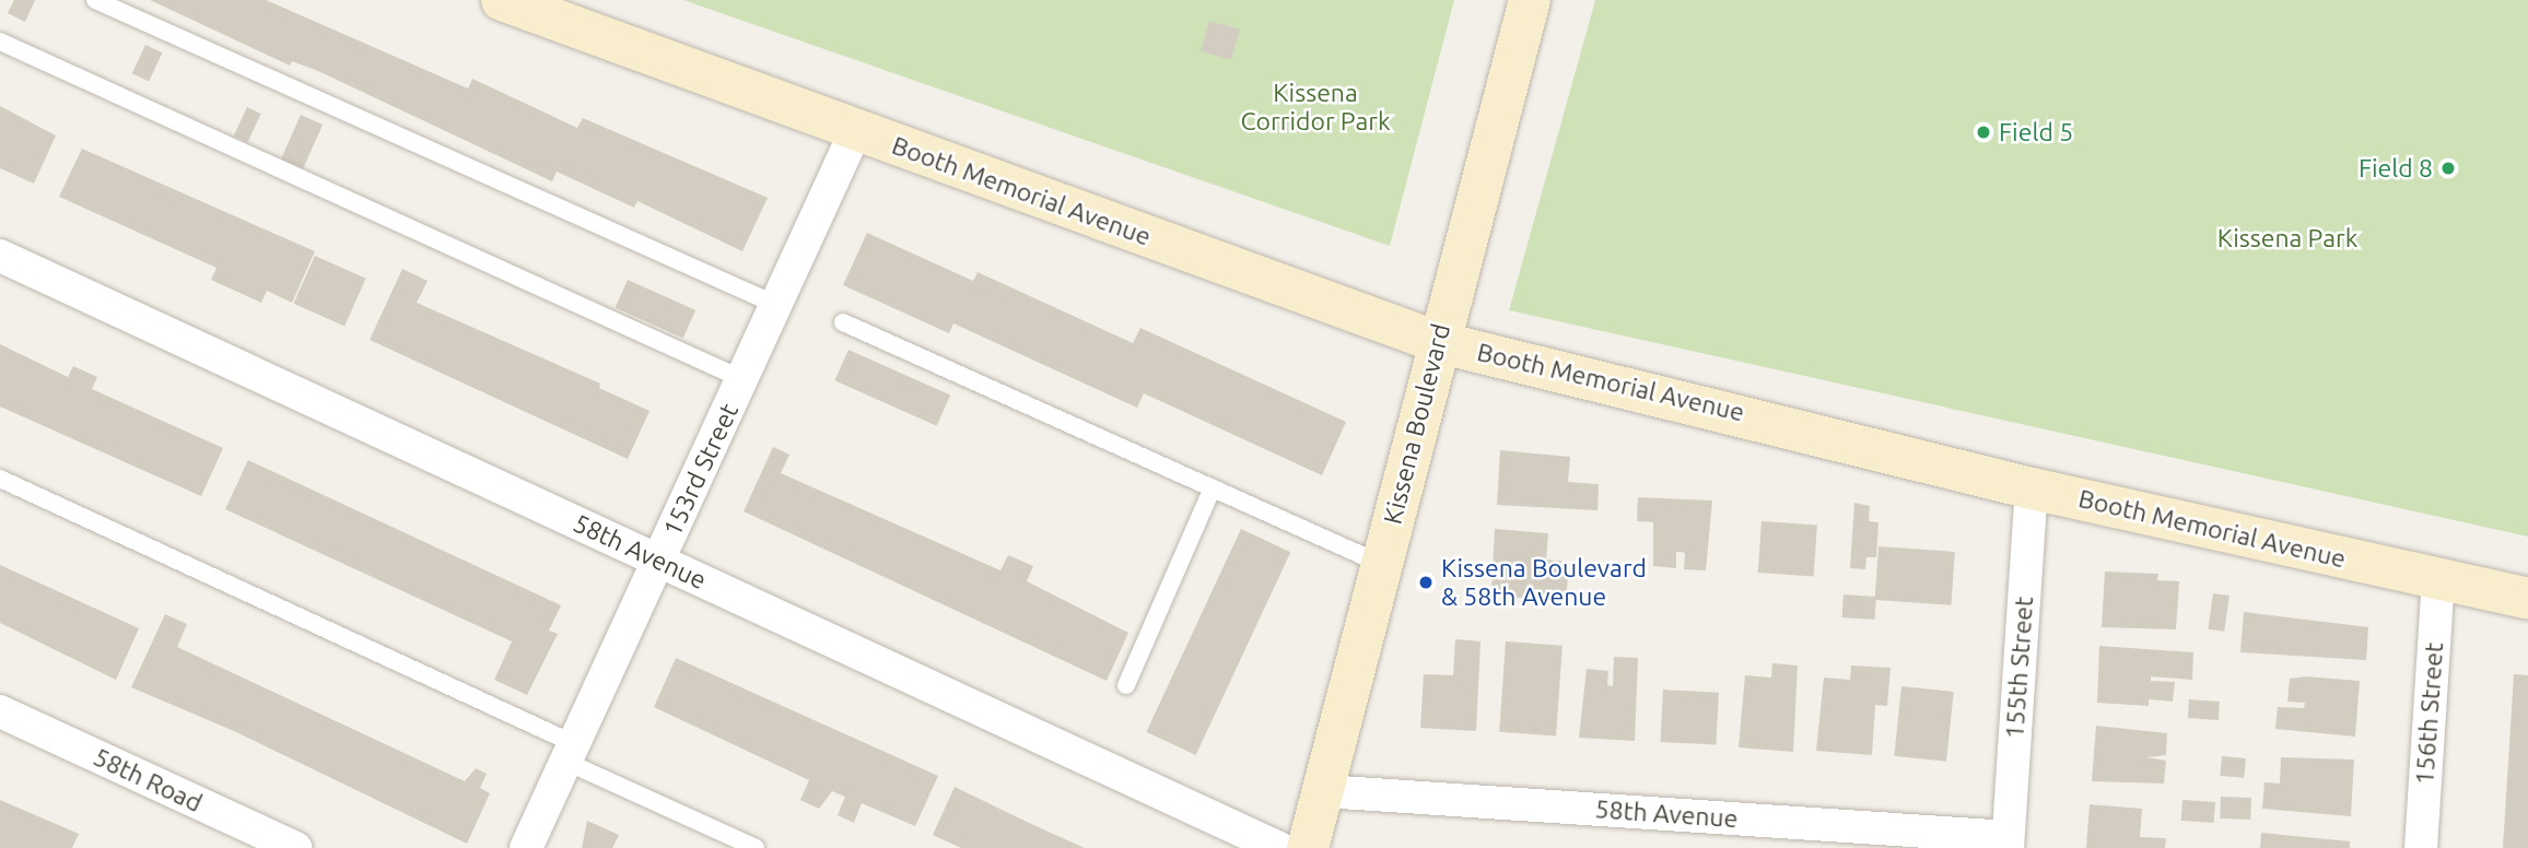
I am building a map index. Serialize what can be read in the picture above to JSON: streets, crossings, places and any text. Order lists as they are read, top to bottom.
{
  "streets": {
    "street": [
      "Booth Memorial Avenue",
      "Kissena Boulevard",
      "153rd Street",
      "58th Avenue",
      "155th Street",
      "156th Street",
      "58th Road"
    ]
  },
  "crossings": [
    ["Booth Memorial Avenue", "Kissena Boulevard"],
    ["Booth Memorial Avenue", "153rd Street"],
    ["Booth Memorial Avenue", "155th Street"],
    ["Booth Memorial Avenue", "156th Street"],
    ["Kissena Boulevard", "58th Avenue"],
    ["153rd Street", "58th Avenue"],
    ["58th Avenue", "155th Street"]
  ],
  "parks": ["Kissena Corridor Park", "Kissena Park"],
  "places": ["Field 5", "Field 8", "Kissena Boulevard & 58th Avenue"]
}
